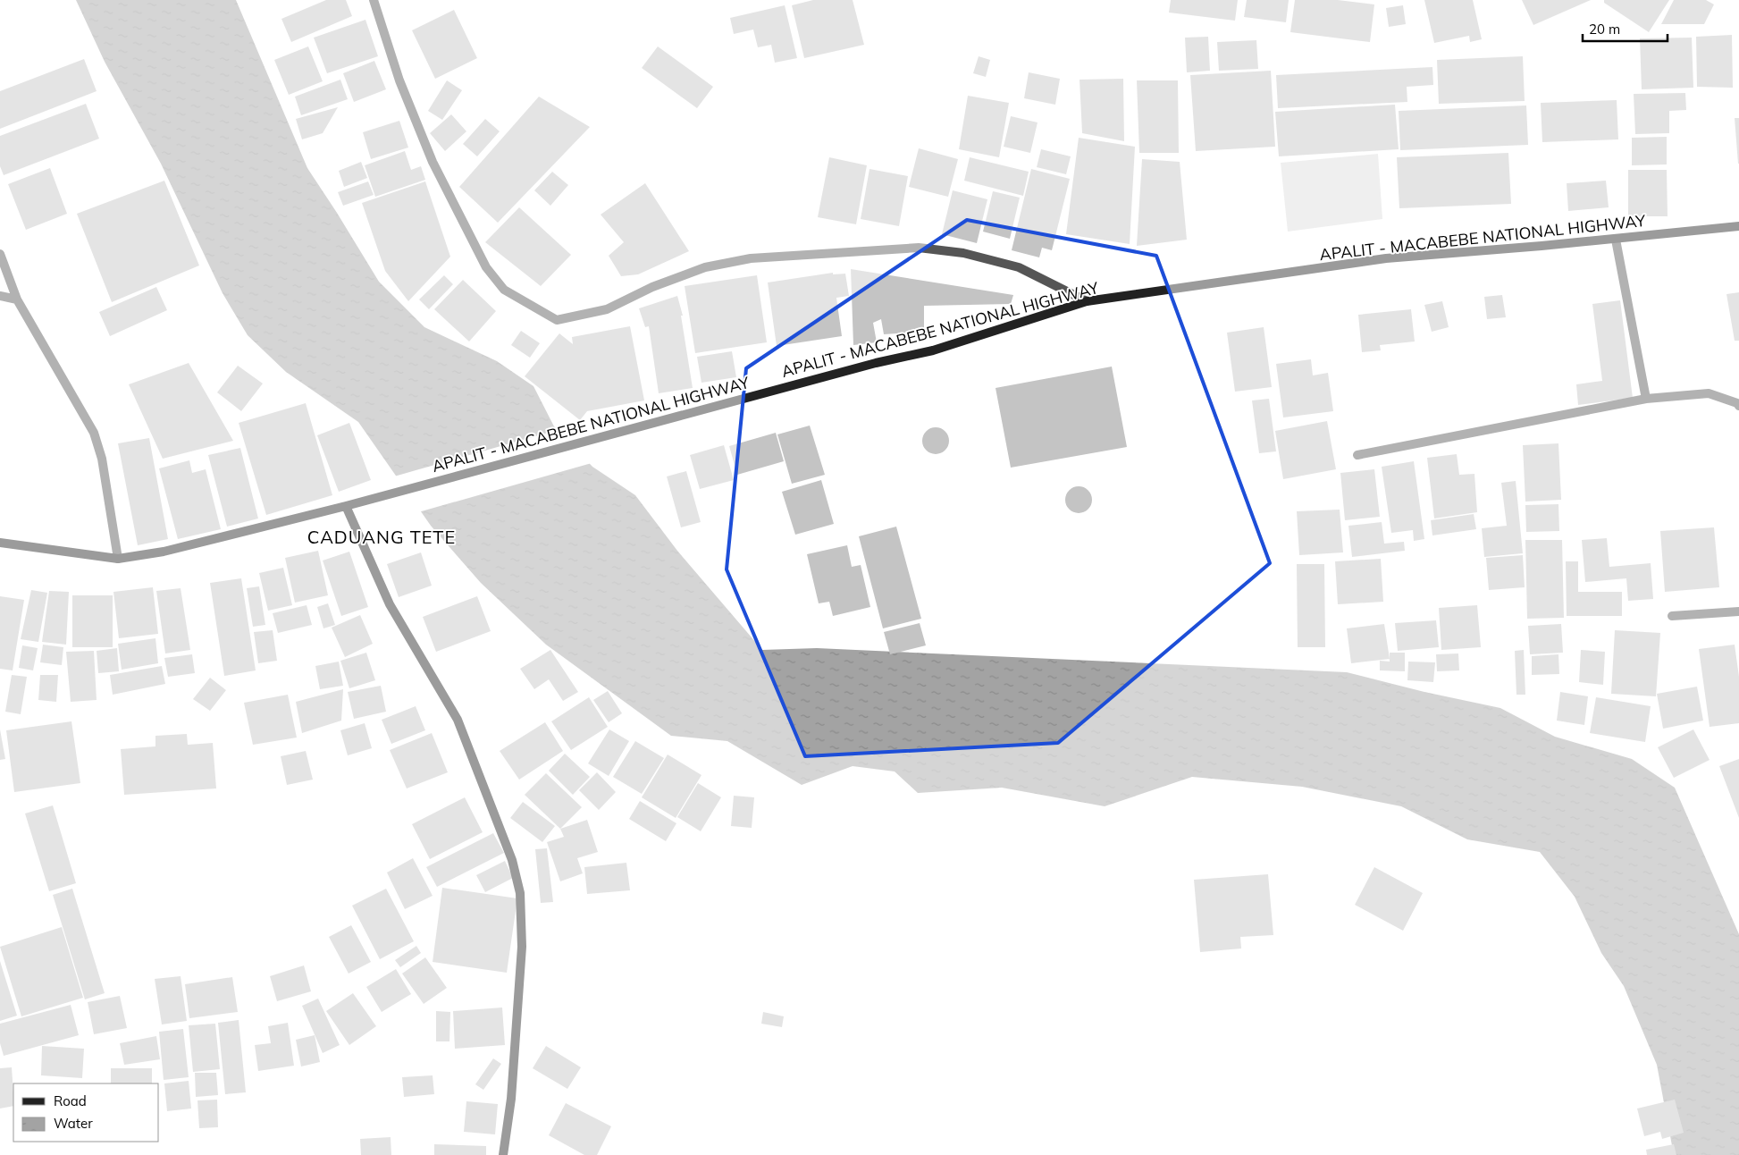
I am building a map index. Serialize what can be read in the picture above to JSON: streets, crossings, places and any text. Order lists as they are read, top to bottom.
{
  "streets": {
    "main road": ["APALIT - MACABEBE NATIONAL HIGHWAY"]
  },
  "districts": ["CADUANG TETE"],
  "legend": ["Road", "Water"],
  "scale_bar": "20 m"
}
